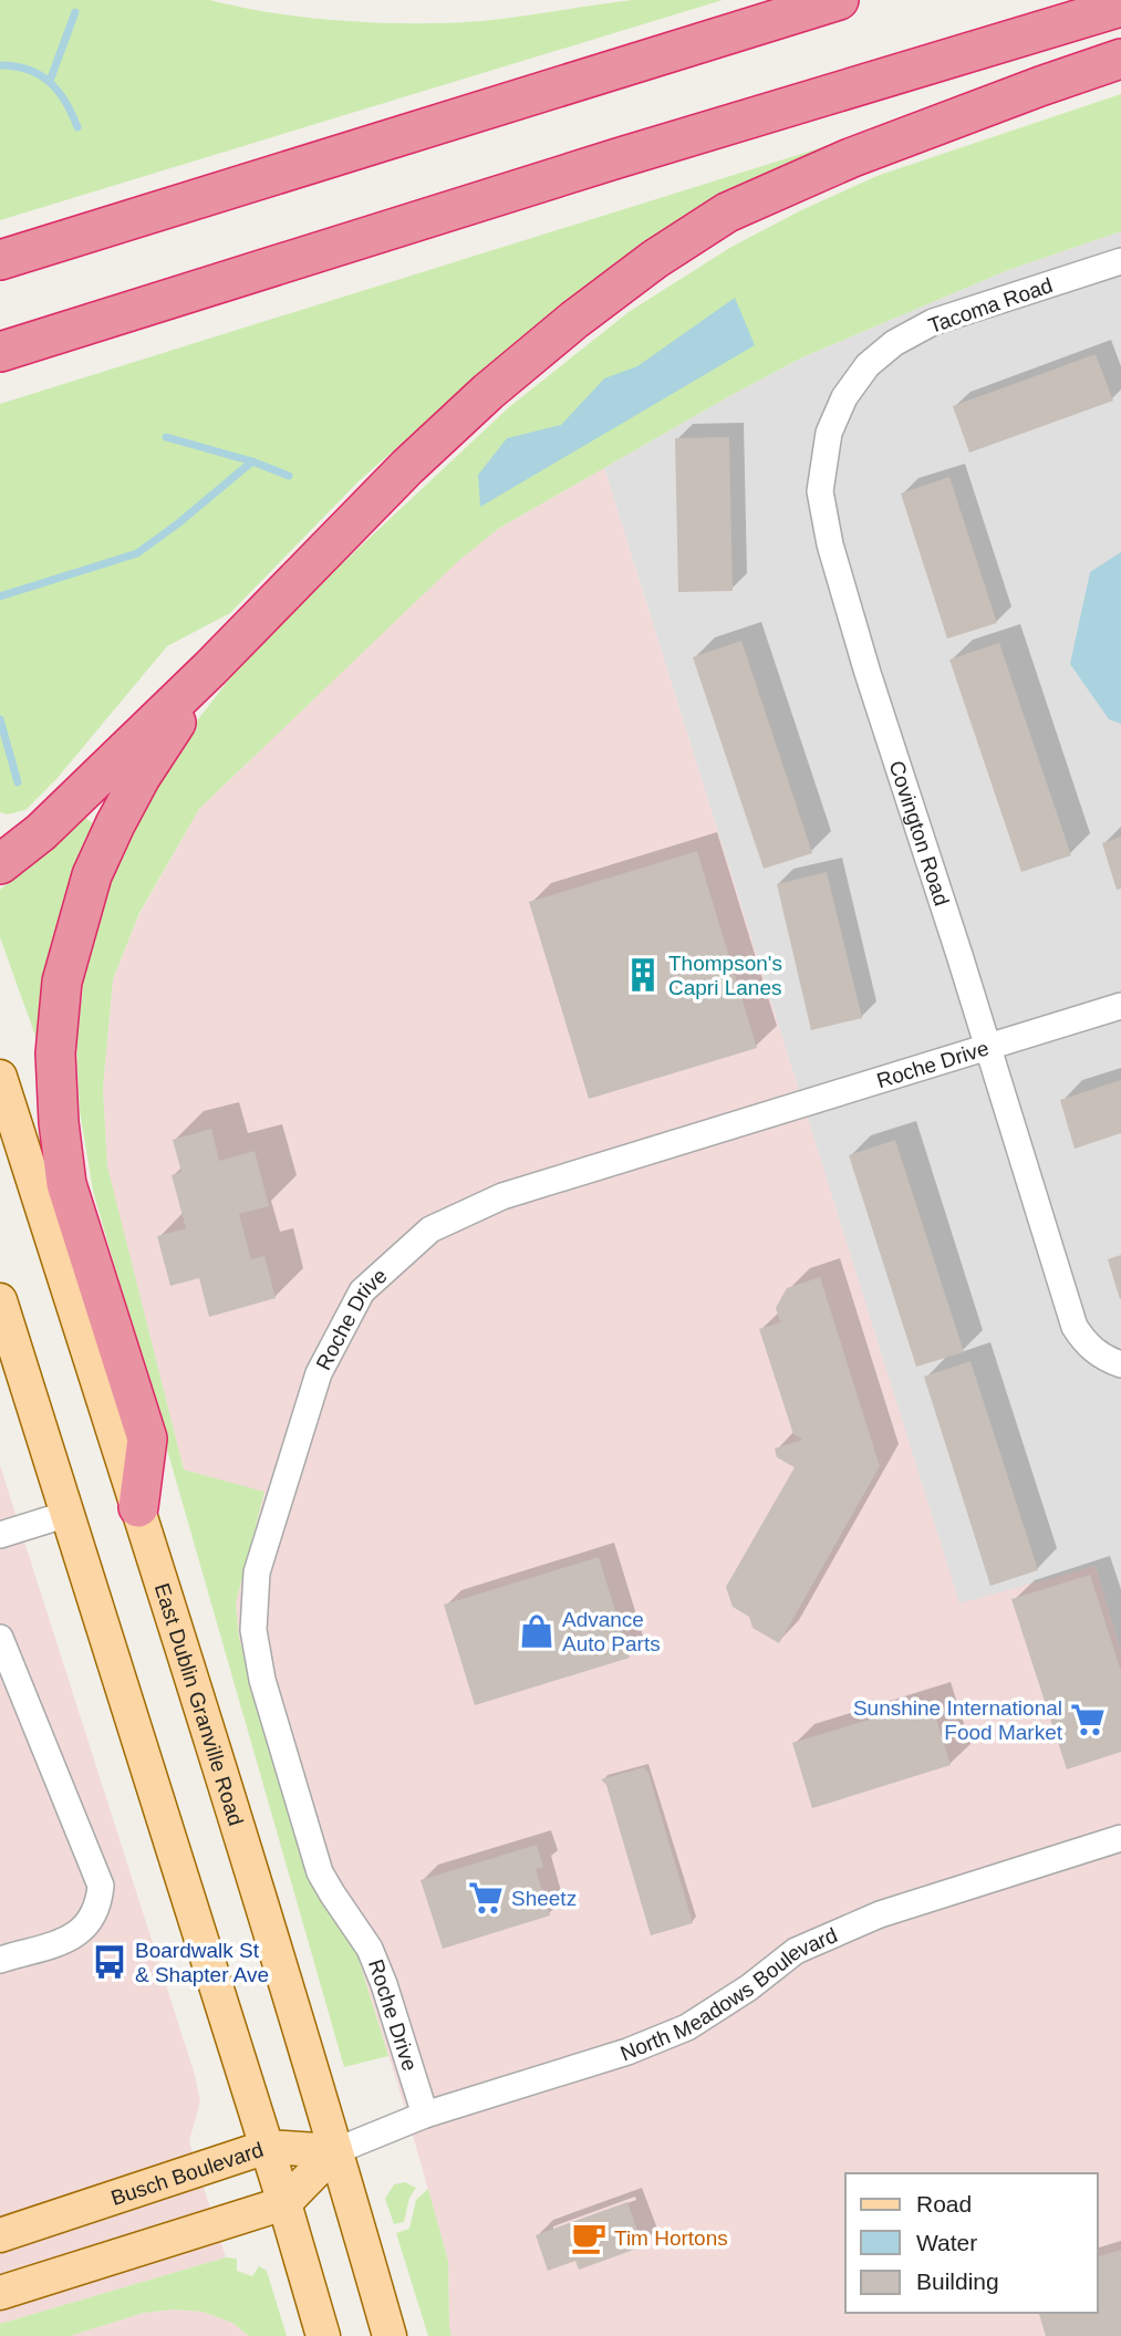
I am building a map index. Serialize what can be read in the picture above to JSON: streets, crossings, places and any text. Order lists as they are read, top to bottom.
{
  "streets": {
    "main road": ["East Dublin Granville Road", "Busch Boulevard"],
    "street": [
      "Tacoma Road",
      "Covington Road",
      "Roche Drive",
      "North Meadows Boulevard"
    ]
  },
  "crossings": [
    ["Tacoma Road", "Covington Road"],
    ["Covington Road", "Roche Drive"],
    ["Roche Drive", "North Meadows Boulevard"],
    ["East Dublin Granville Road", "North Meadows Boulevard"],
    ["East Dublin Granville Road", "Busch Boulevard"],
    ["North Meadows Boulevard", "Busch Boulevard"]
  ],
  "places": {
    "building": ["Thompson's Capri Lanes"],
    "shop": ["Advance Auto Parts"],
    "supermarket": ["Sunshine International Food Market", "Sheetz"],
    "bus stop": ["Boardwalk St & Shapter Ave"],
    "cafe": ["Tim Hortons"]
  },
  "legend": ["Road", "Water", "Building"]
}
